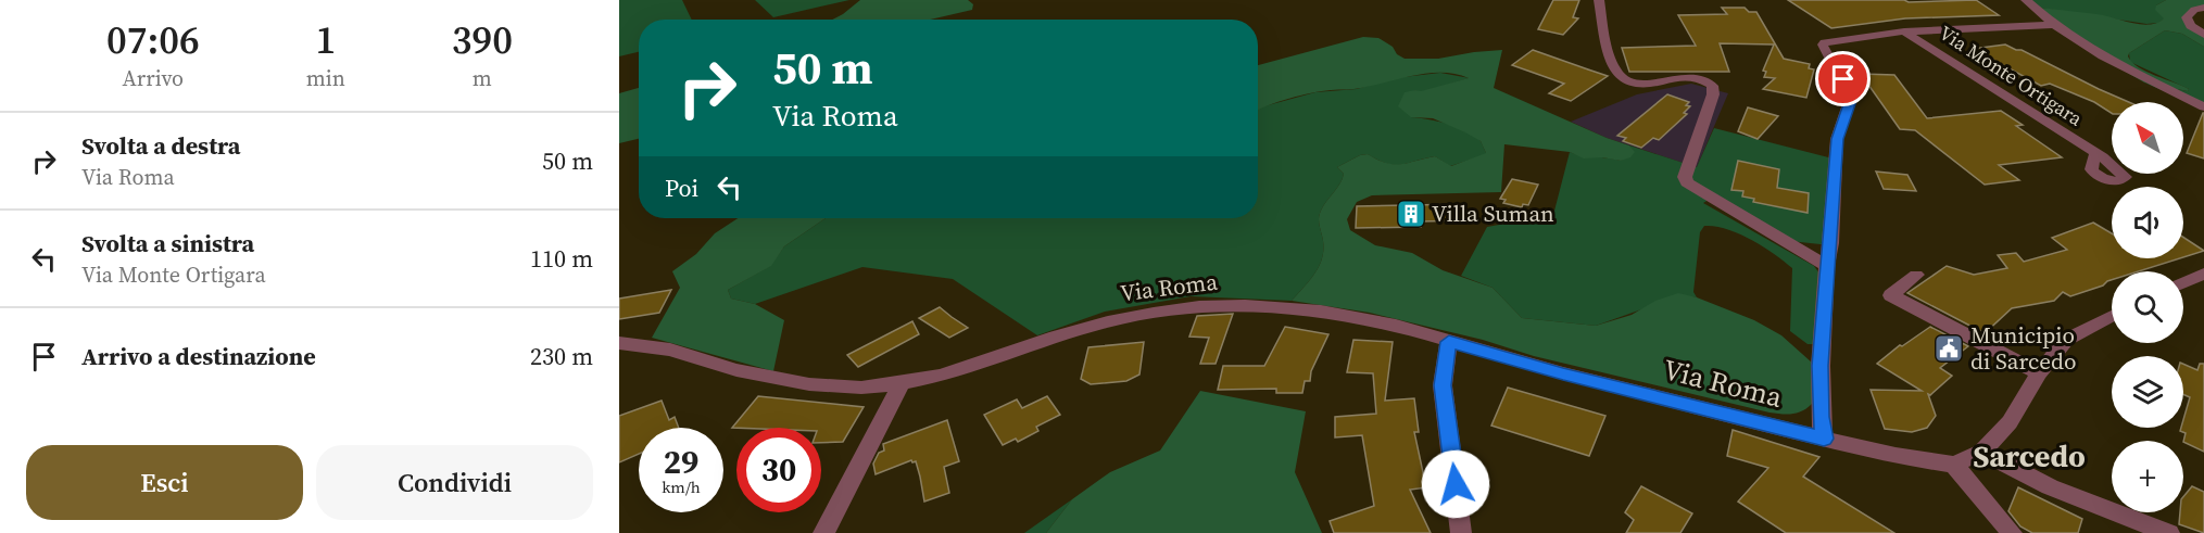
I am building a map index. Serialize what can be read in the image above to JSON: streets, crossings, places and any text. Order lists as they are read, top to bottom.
{
  "streets": {
    "street": ["Via Monte Ortigara", "Via Roma"]
  },
  "crossings": [
    ["Via Monte Ortigara", "Via Roma"]
  ],
  "districts": ["Sarcedo"],
  "places": {
    "building": ["Villa Suman"],
    "public building": ["Municipio di Sarcedo"]
  },
  "north": "top left",
  "page": {
    "eta": [
      "07:06",
      "Arrivo",
      "1",
      "min",
      "390",
      "m"
    ],
    "turn": ["50 m", "Via Roma"],
    "map_buttons": "+",
    "list": [
      {
        "name": "Svolta a destra",
        "note": "Via Roma",
        "value": "50 m"
      },
      {
        "name": "Svolta a sinistra",
        "note": "Via Monte Ortigara",
        "value": "110 m"
      },
      {
        "name": "Arrivo a destinazione",
        "value": "230 m"
      }
    ],
    "then": "Poi",
    "speed": "29 km/h",
    "limit": "30",
    "buttons": ["Esci", "Condividi"]
  }
}
